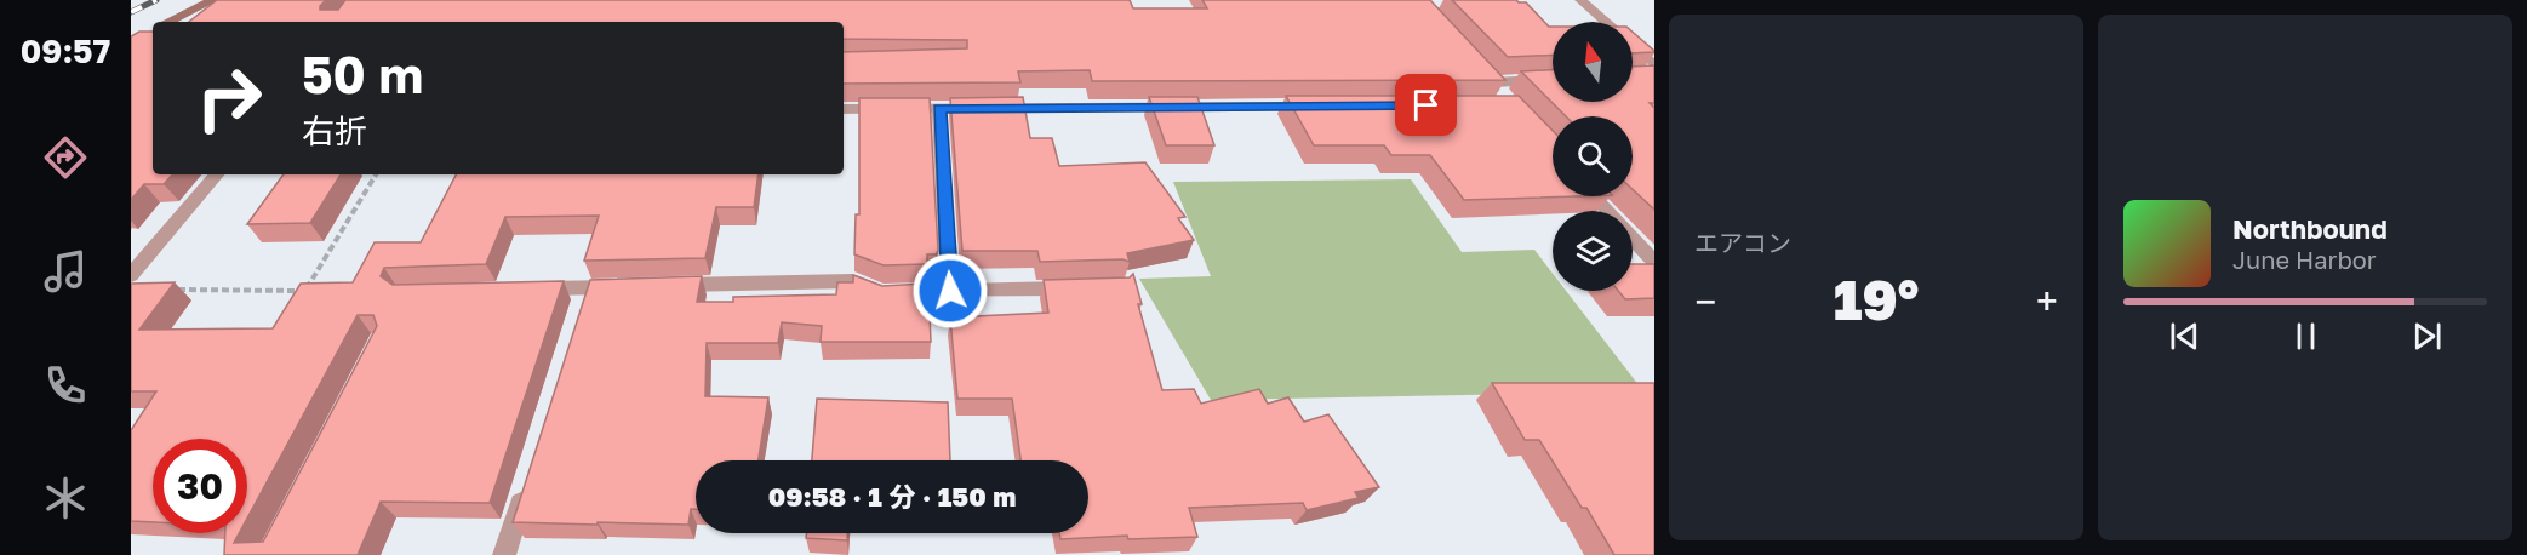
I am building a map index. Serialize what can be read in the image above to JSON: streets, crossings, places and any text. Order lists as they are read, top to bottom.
{
  "north": "top",
  "page": {
    "tabs": "09:57",
    "tile": "エアコン",
    "turn": ["50 m", "右折"],
    "song": ["Northbound", "June Harbor"],
    "heat": ["−", "19°", "+"],
    "limit": "30",
    "trip": "09:58 · 1 分 · 150 m"
  }
}
